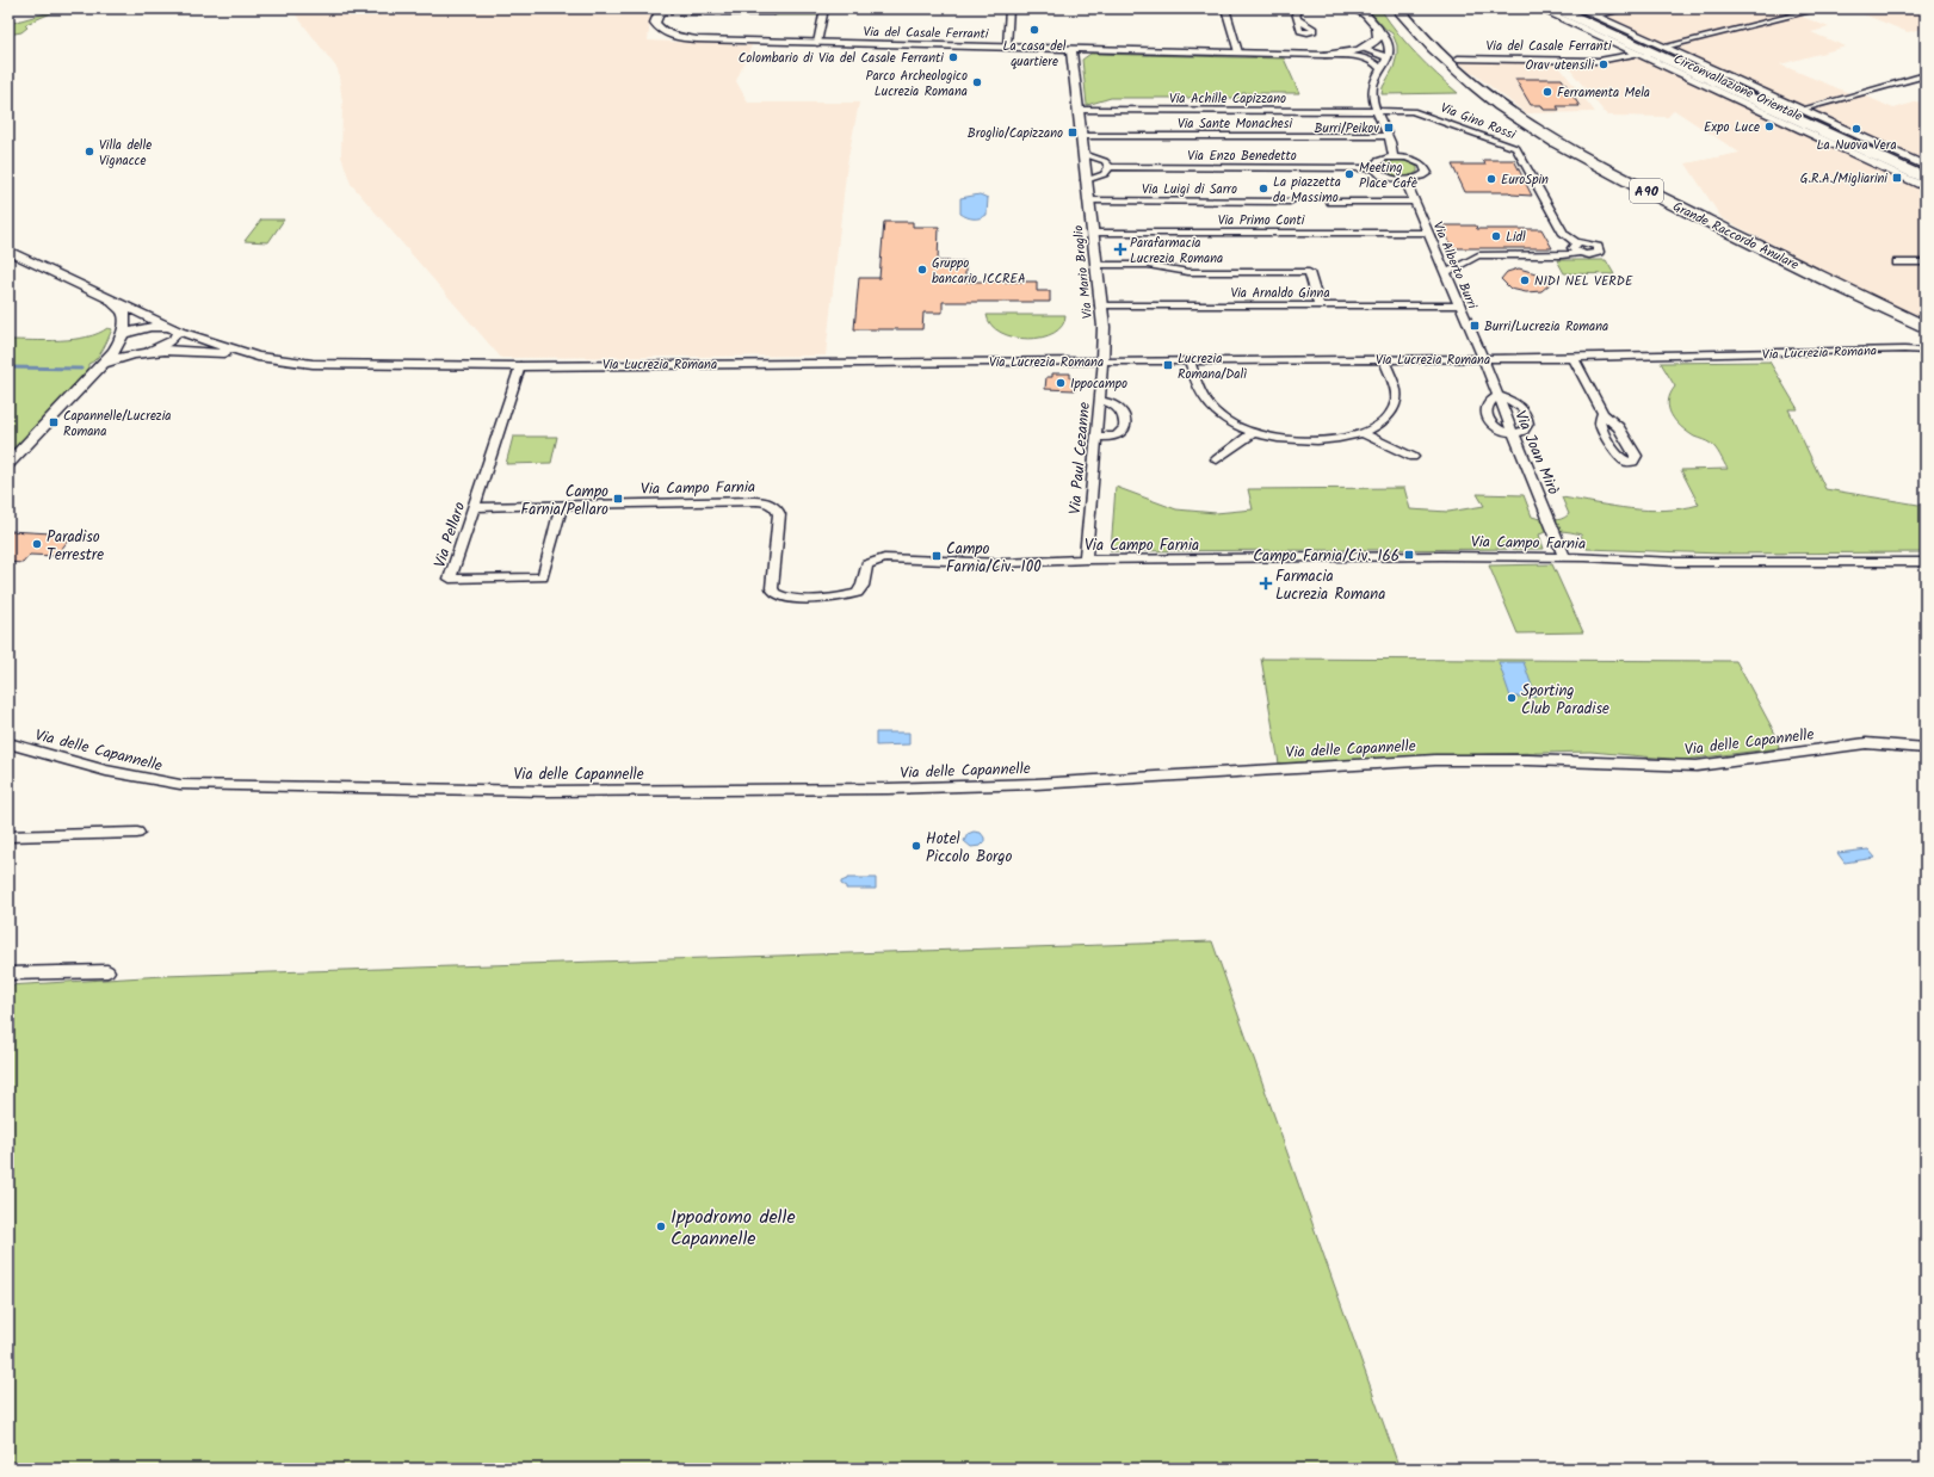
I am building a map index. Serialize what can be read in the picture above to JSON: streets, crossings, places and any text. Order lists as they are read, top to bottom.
{
  "streets": {
    "highway": ["A90", "Grande Raccordo Anulare"],
    "street": [
      "Via del Casale Ferranti",
      "Circonvallazione Orientale",
      "Via Achille Capizzano",
      "Via Gino Rossi",
      "Via Sante Monachesi",
      "Via Enzo Benedetto",
      "Via Luigi di Sarro",
      "Via Primo Conti",
      "Via Alberto Burri",
      "Via Mario Broglio",
      "Via Arnaldo Ginna",
      "Via Lucrezia Romana",
      "Via Joan Mirò",
      "Via Paul Cezanne",
      "Via Campo Farnia",
      "Via Pellaro",
      "Via delle Capannelle"
    ]
  },
  "crossings": [
    ["Via del Casale Ferranti", "Circonvallazione Orientale"],
    ["Via del Casale Ferranti", "Via Mario Broglio"],
    ["Via Achille Capizzano", "Via Gino Rossi"],
    ["Via Achille Capizzano", "Via Mario Broglio"],
    ["Via Sante Monachesi", "Via Mario Broglio"],
    ["Via Luigi di Sarro", "Via Mario Broglio"],
    ["Via Primo Conti", "Via Alberto Burri"],
    ["Via Primo Conti", "Via Mario Broglio"],
    ["Via Alberto Burri", "Via Arnaldo Ginna"],
    ["Via Alberto Burri", "Via Lucrezia Romana"],
    ["Via Alberto Burri", "Via Joan Mirò"],
    ["Via Mario Broglio", "Via Arnaldo Ginna"],
    ["Via Mario Broglio", "Via Lucrezia Romana"],
    ["Via Mario Broglio", "Via Paul Cezanne"],
    ["Via Lucrezia Romana", "Via Joan Mirò"],
    ["Via Lucrezia Romana", "Via Paul Cezanne"],
    ["Via Lucrezia Romana", "Via Pellaro"],
    ["Via Joan Mirò", "Via Campo Farnia"],
    ["Via Paul Cezanne", "Via Campo Farnia"],
    ["Via Campo Farnia", "Via Pellaro"]
  ],
  "places": {
    "other": [
      "La casa del quartiere",
      "Colombario di Via del Casale Ferranti",
      "Orav utensili",
      "Parco Archeologico Lucrezia Romana",
      "Ferramenta Mela",
      "Expo Luce",
      "La Nuova Vera",
      "Villa delle Vignacce",
      "Meeting Place Cafè",
      "EuroSpin",
      "La piazzetta da Massimo",
      "Lidl",
      "Gruppo bancario ICCREA",
      "NIDI NEL VERDE",
      "Ippocampo",
      "Paradiso Terrestre",
      "Sporting Club Paradise",
      "Hotel Piccolo Borgo",
      "Ippodromo delle Capannelle"
    ],
    "transit": [
      "Burri/Peikov",
      "Broglio/Capizzano",
      "G.R.A./Migliarini",
      "Burri/Lucrezia Romana",
      "Lucrezia Romana/Dalì",
      "Capannelle/Lucrezia Romana",
      "Campo Farnia/Pellaro",
      "Campo Farnia/Civ. 166",
      "Campo Farnia/Civ. 100"
    ],
    "health": ["Parafarmacia Lucrezia Romana", "Farmacia Lucrezia Romana"]
  }
}
